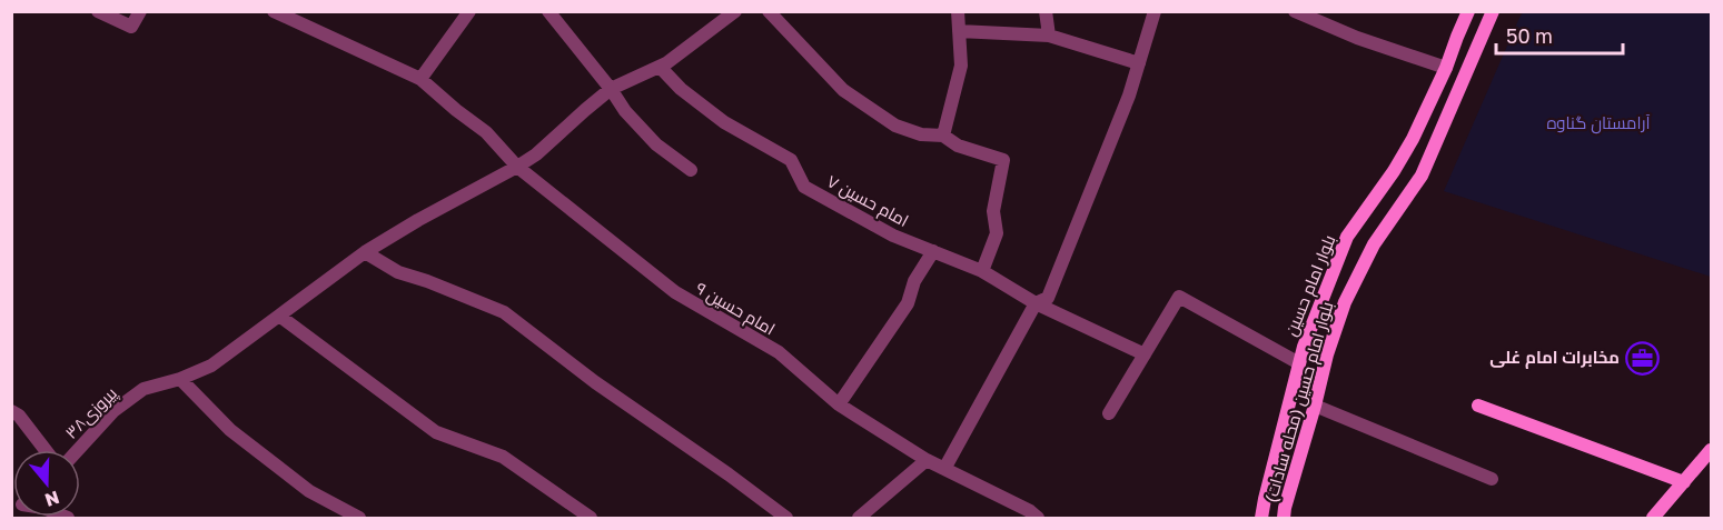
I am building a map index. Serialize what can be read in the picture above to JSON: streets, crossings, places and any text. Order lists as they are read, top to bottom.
{
  "streets": {
    "street": [
      "امام حسین ۷",
      "بلوار امام حسین",
      "امام حسین ۹",
      "بلوار امام حسین (محله سادات)",
      "پیروزی۳۸"
    ]
  },
  "crossings": [
    ["امام حسین ۷", "پیروزی۳۸"],
    ["امام حسین ۹", "پیروزی۳۸"]
  ],
  "parks": ["آرامستان گناوه"],
  "places": {
    "office": ["مخابرات امام غلی"]
  },
  "scale_bar": "50 m",
  "north": "bottom"
}
